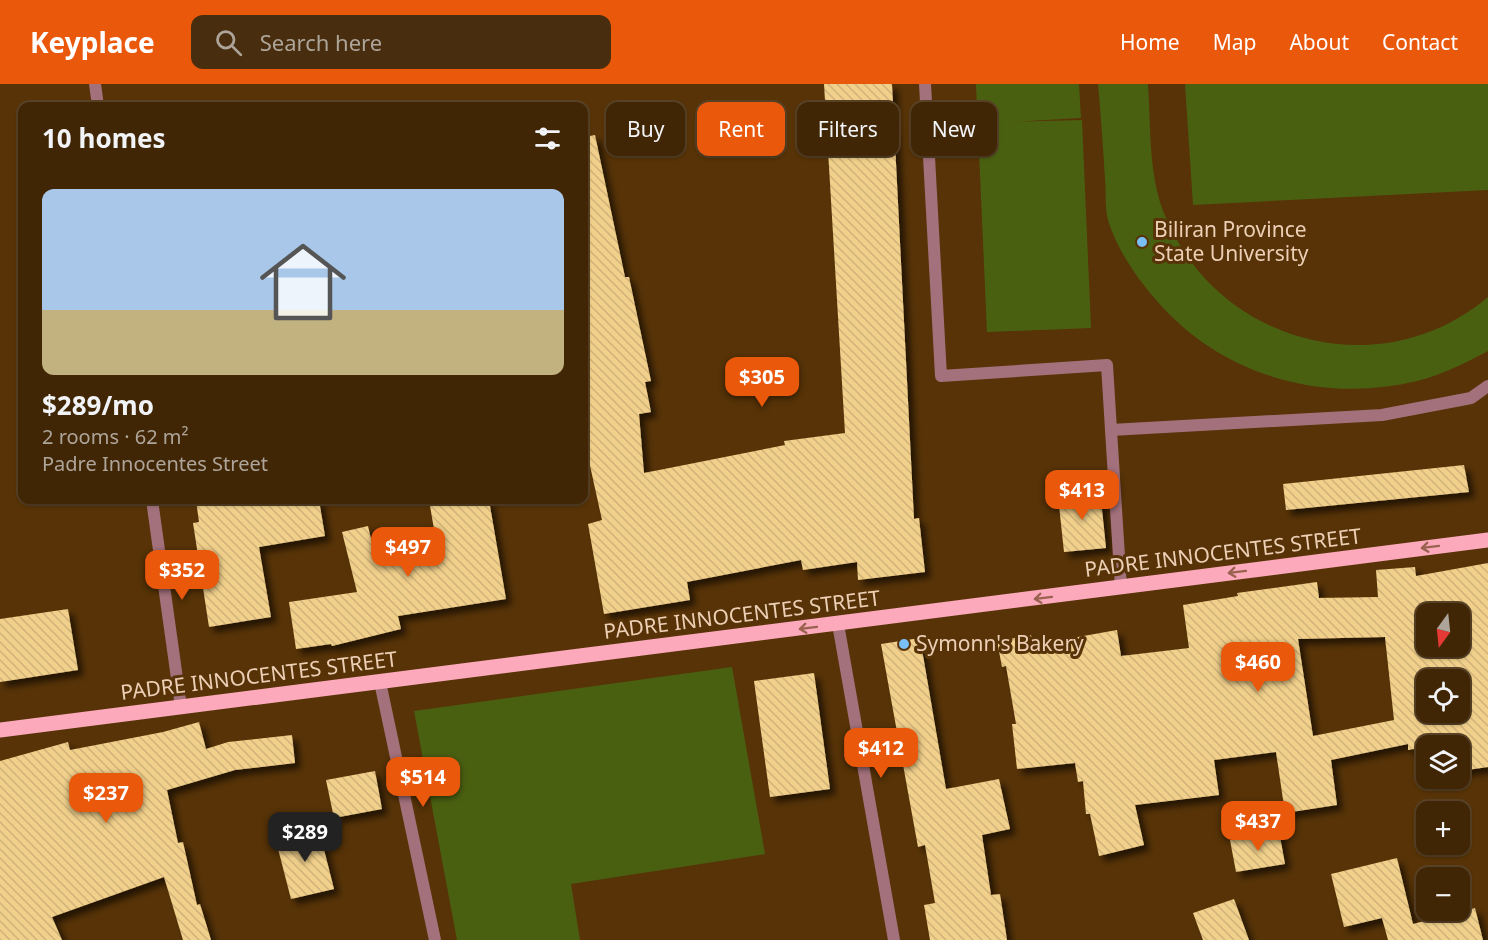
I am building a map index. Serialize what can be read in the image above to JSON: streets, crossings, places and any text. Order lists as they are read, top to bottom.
{
  "streets": {
    "main road": ["PADRE INNOCENTES STREET"]
  },
  "one_way": ["PADRE INNOCENTES STREET"],
  "places": ["Biliran Province State University", "Symonn's Bakery"],
  "north": "bottom",
  "page": {
    "header": "Keyplace",
    "search": "Search here",
    "nav": [
      "Home",
      "Map",
      "About",
      "Contact"
    ],
    "chip": [
      "Buy",
      "Rent",
      "Filters",
      "New"
    ],
    "heading": "10 homes",
    "list": [
      {
        "name": "$289/mo",
        "note": "2 rooms · 62 m² · Padre Innocentes Street"
      }
    ],
    "price": [
      "$305",
      "$413",
      "$497",
      "$352",
      "$460",
      "$412",
      "$514",
      "$237",
      "$437",
      "$289"
    ],
    "map_buttons": ["+", "−"]
  }
}
